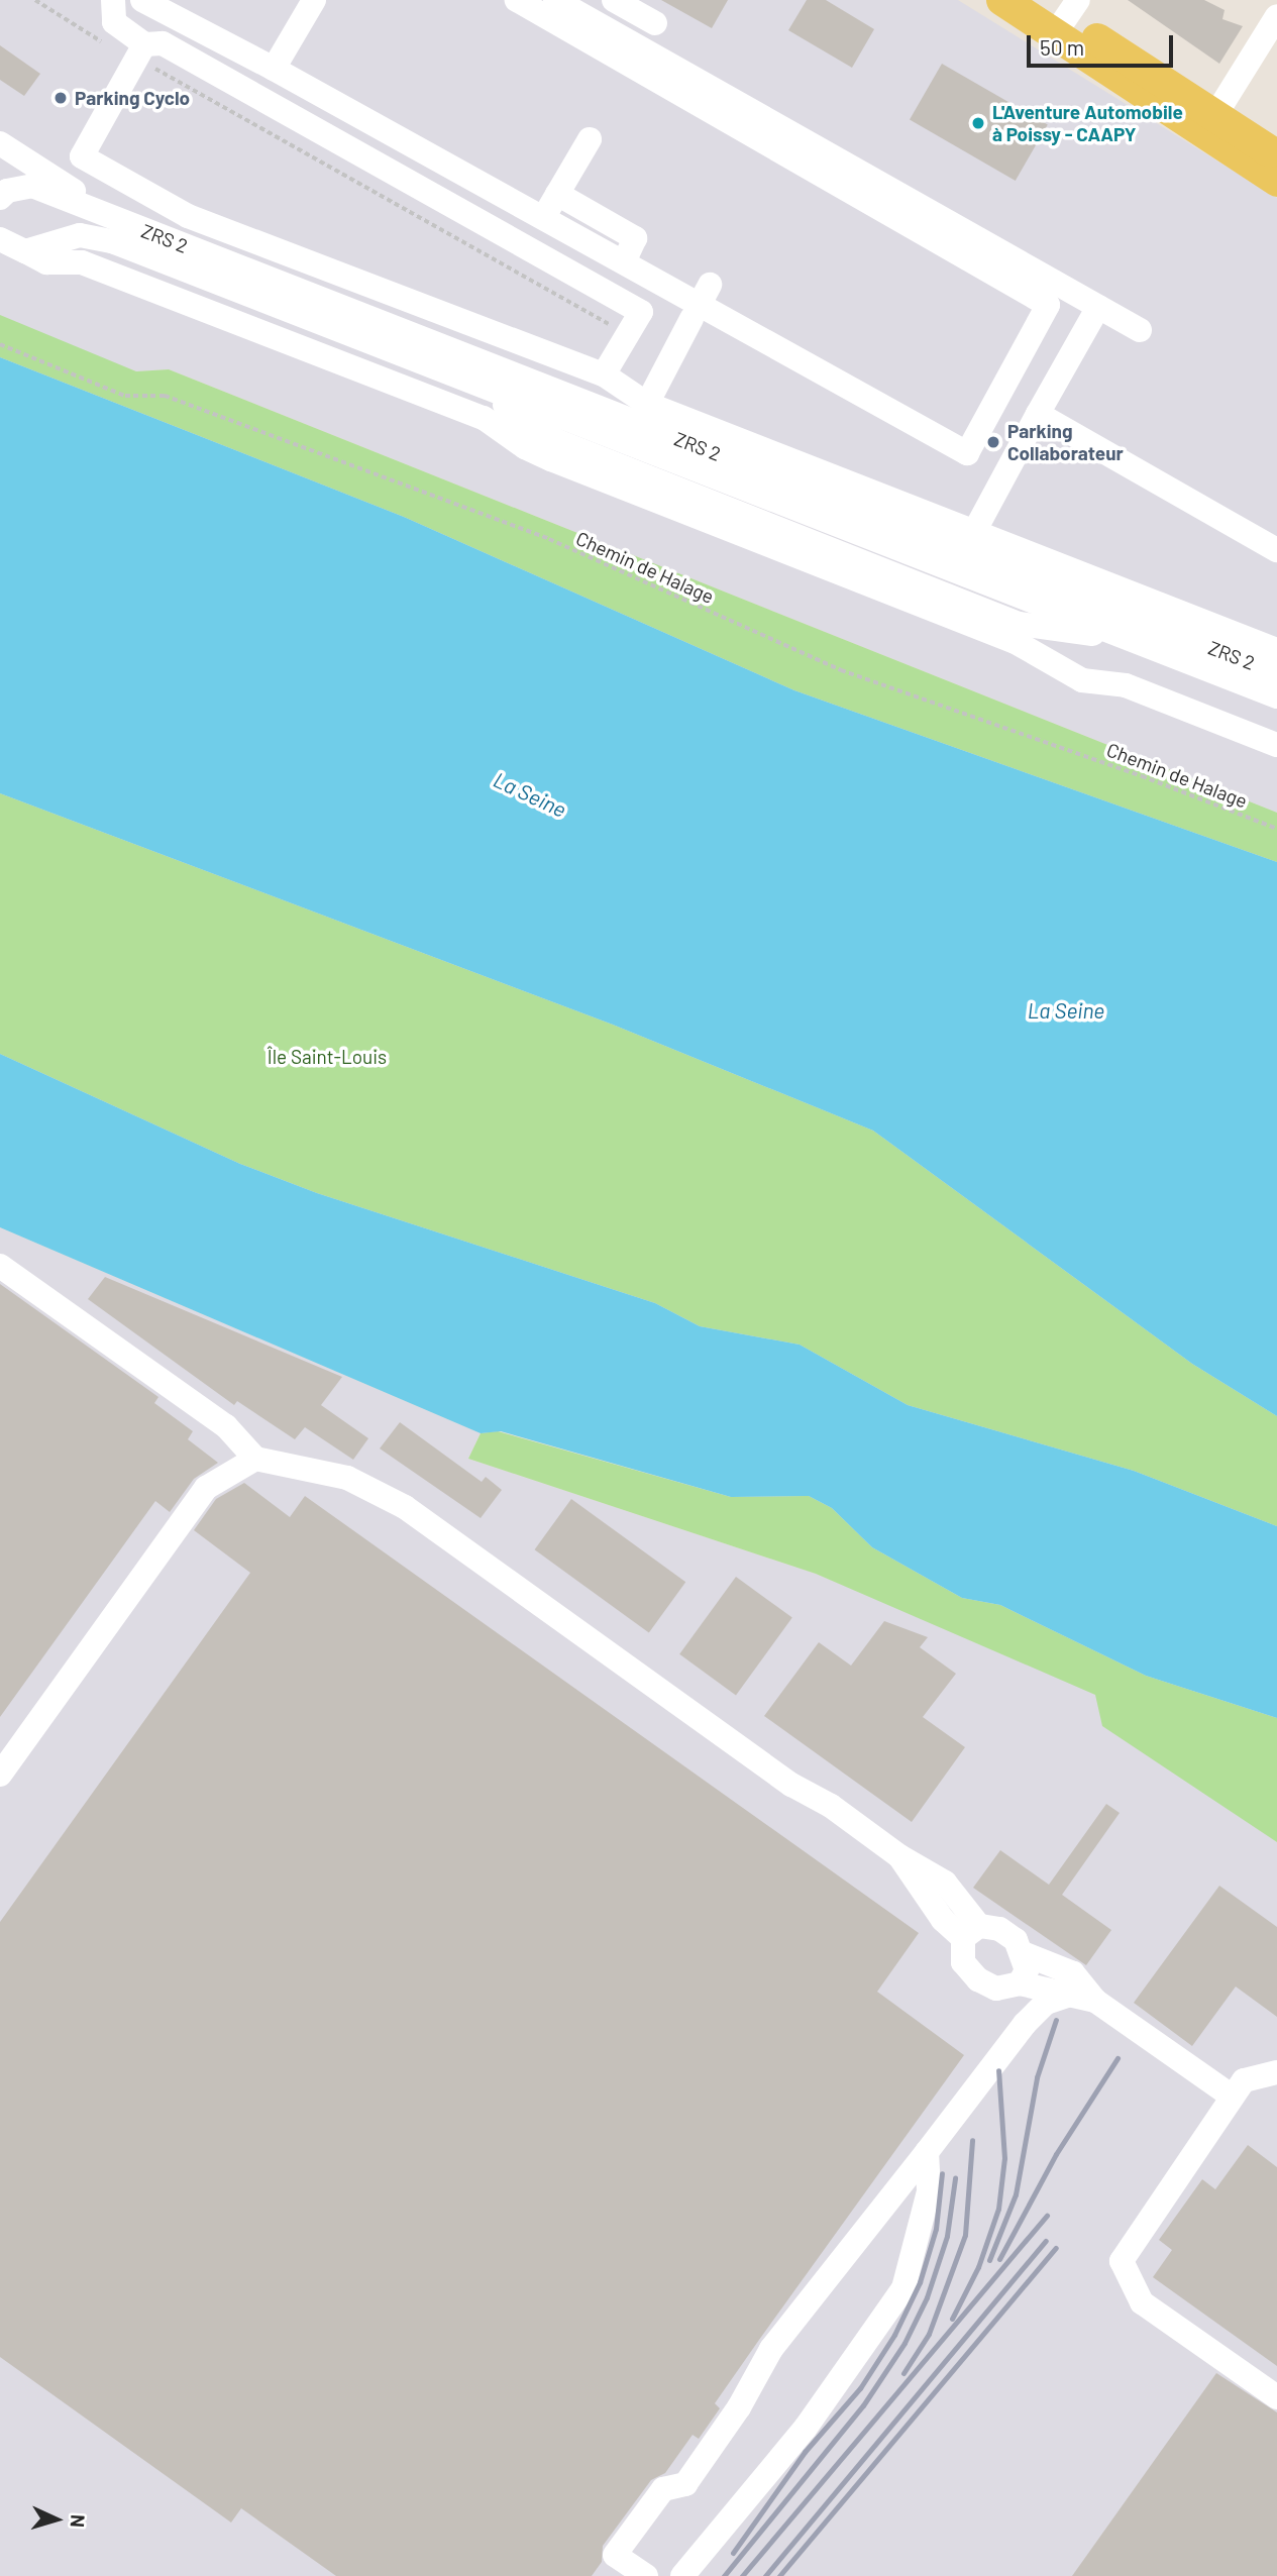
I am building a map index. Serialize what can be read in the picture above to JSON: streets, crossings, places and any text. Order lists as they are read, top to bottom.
{
  "streets": {
    "street": ["ZRS 2"],
    "path": ["Chemin de Halage"]
  },
  "water": ["La Seine"],
  "parks": ["Île Saint-Louis"],
  "places": ["Parking Cyclo", "L'Aventure Automobile à Poissy - CAAPY", "Parking Collaborateur"],
  "scale_bar": "50 m",
  "north": "right"
}
